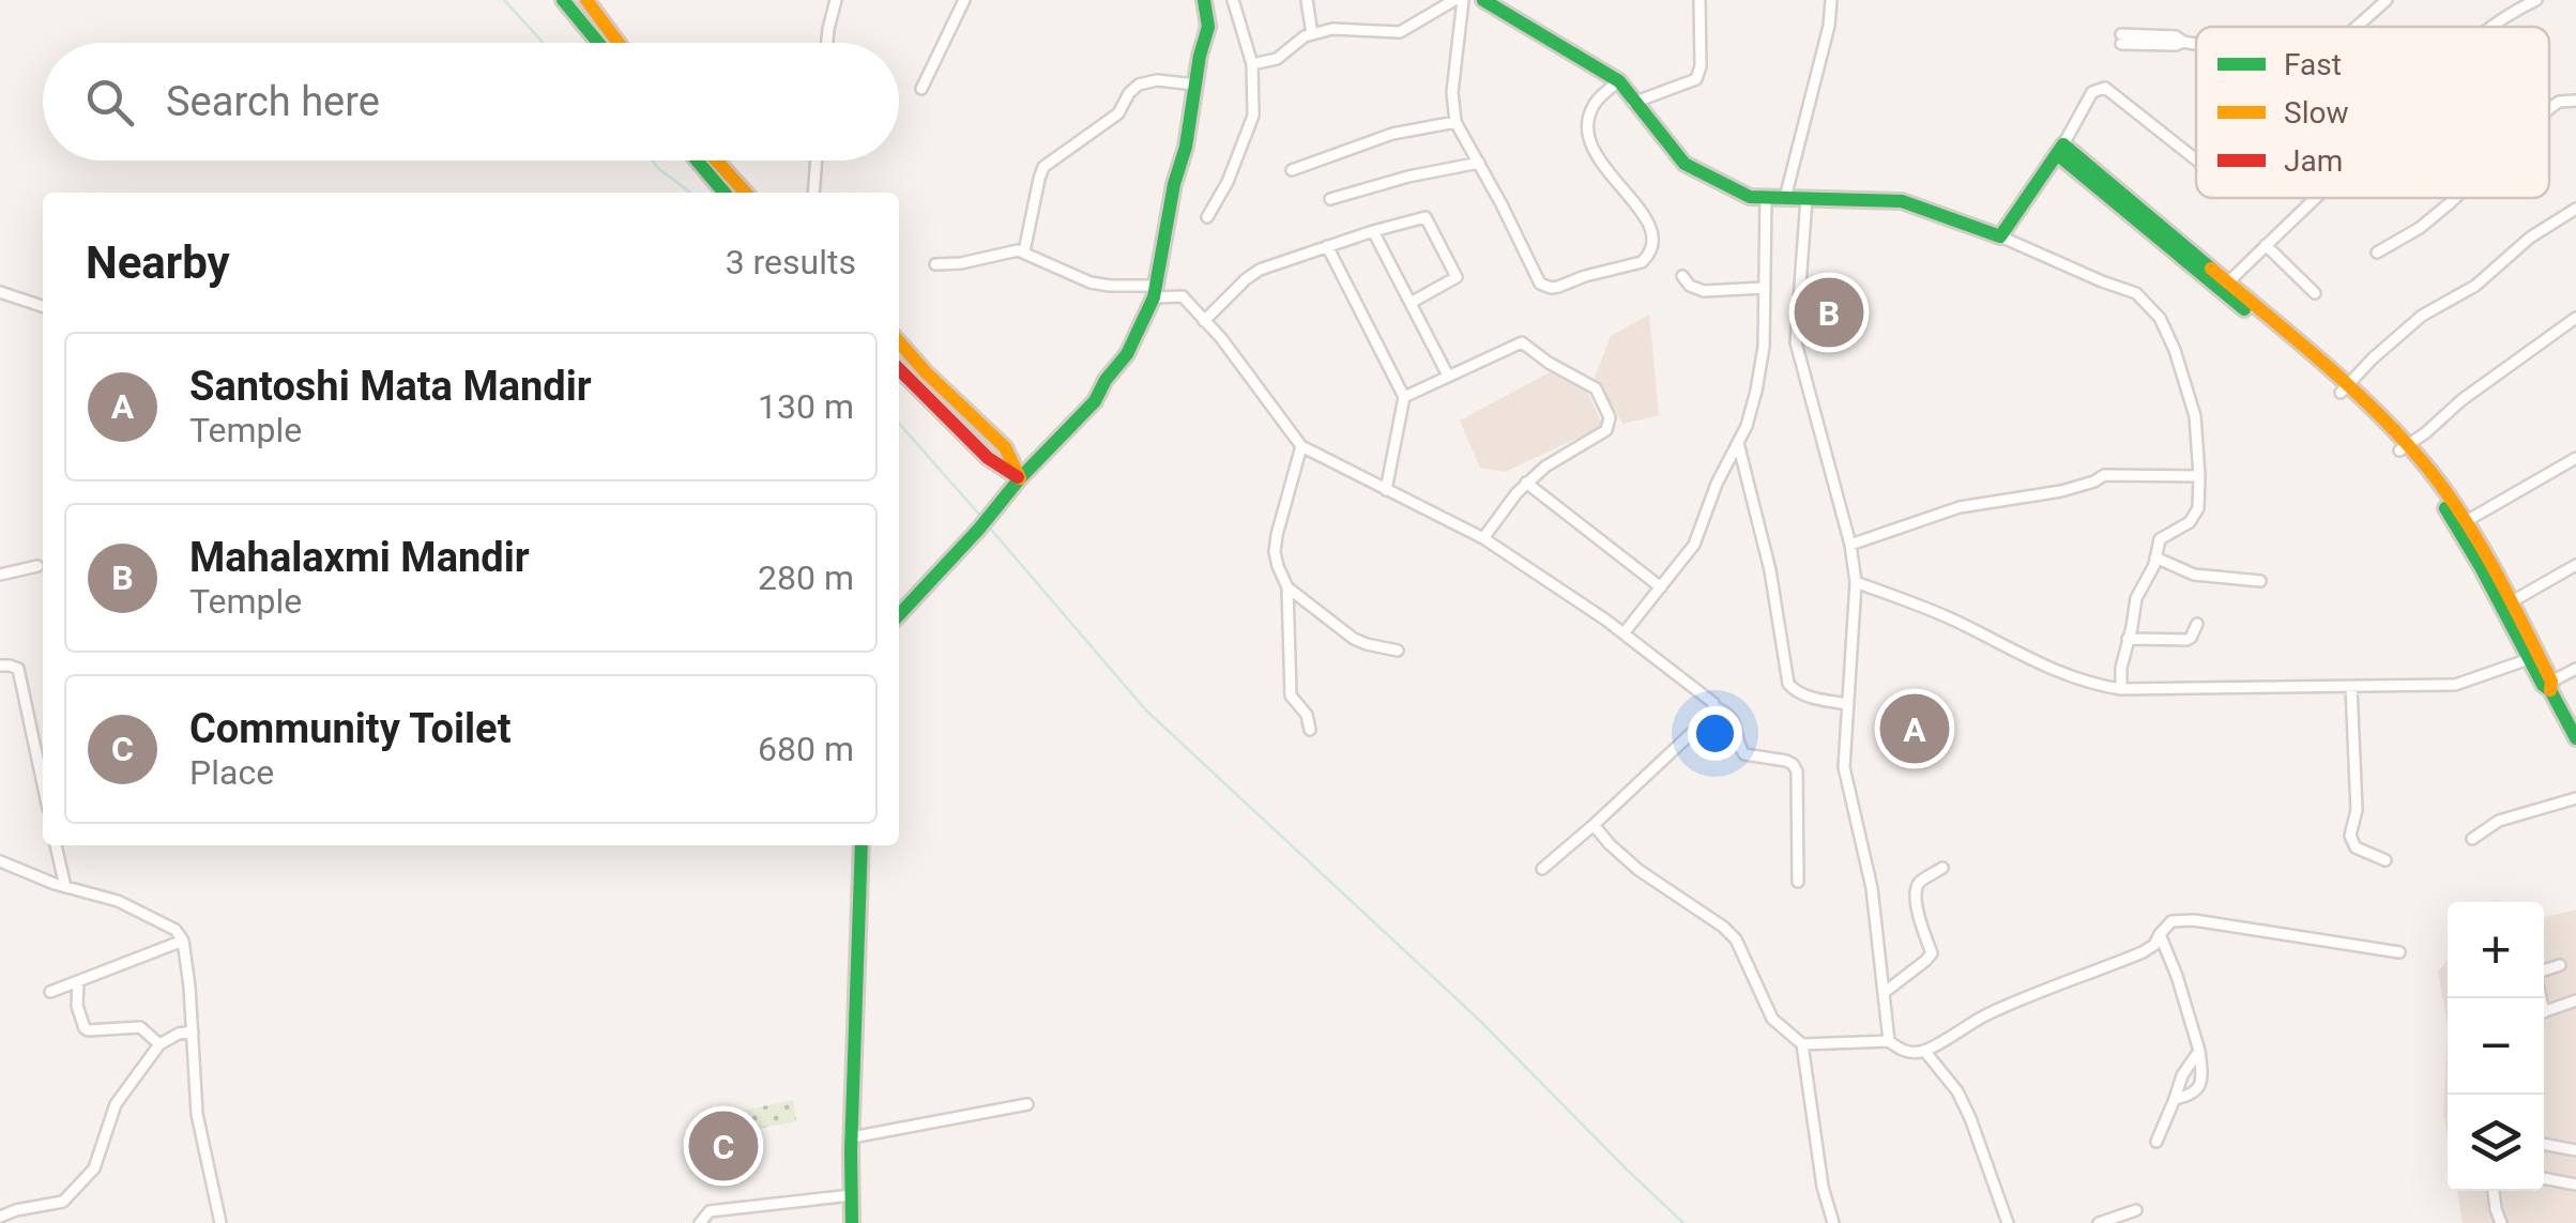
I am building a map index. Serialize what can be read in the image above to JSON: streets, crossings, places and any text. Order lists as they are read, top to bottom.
{
  "legend": ["Fast", "Slow", "Jam"],
  "page": {
    "search": "Search here",
    "heading": ["Nearby", "3 results"],
    "pins": ["B", "A", "C"],
    "list": [
      {
        "mark": "A",
        "name": "Santoshi Mata Mandir",
        "note": "Temple",
        "value": "130 m"
      },
      {
        "mark": "B",
        "name": "Mahalaxmi Mandir",
        "note": "Temple",
        "value": "280 m"
      },
      {
        "mark": "C",
        "name": "Community Toilet",
        "note": "Place",
        "value": "680 m"
      }
    ],
    "map_buttons": ["+", "−"]
  }
}
